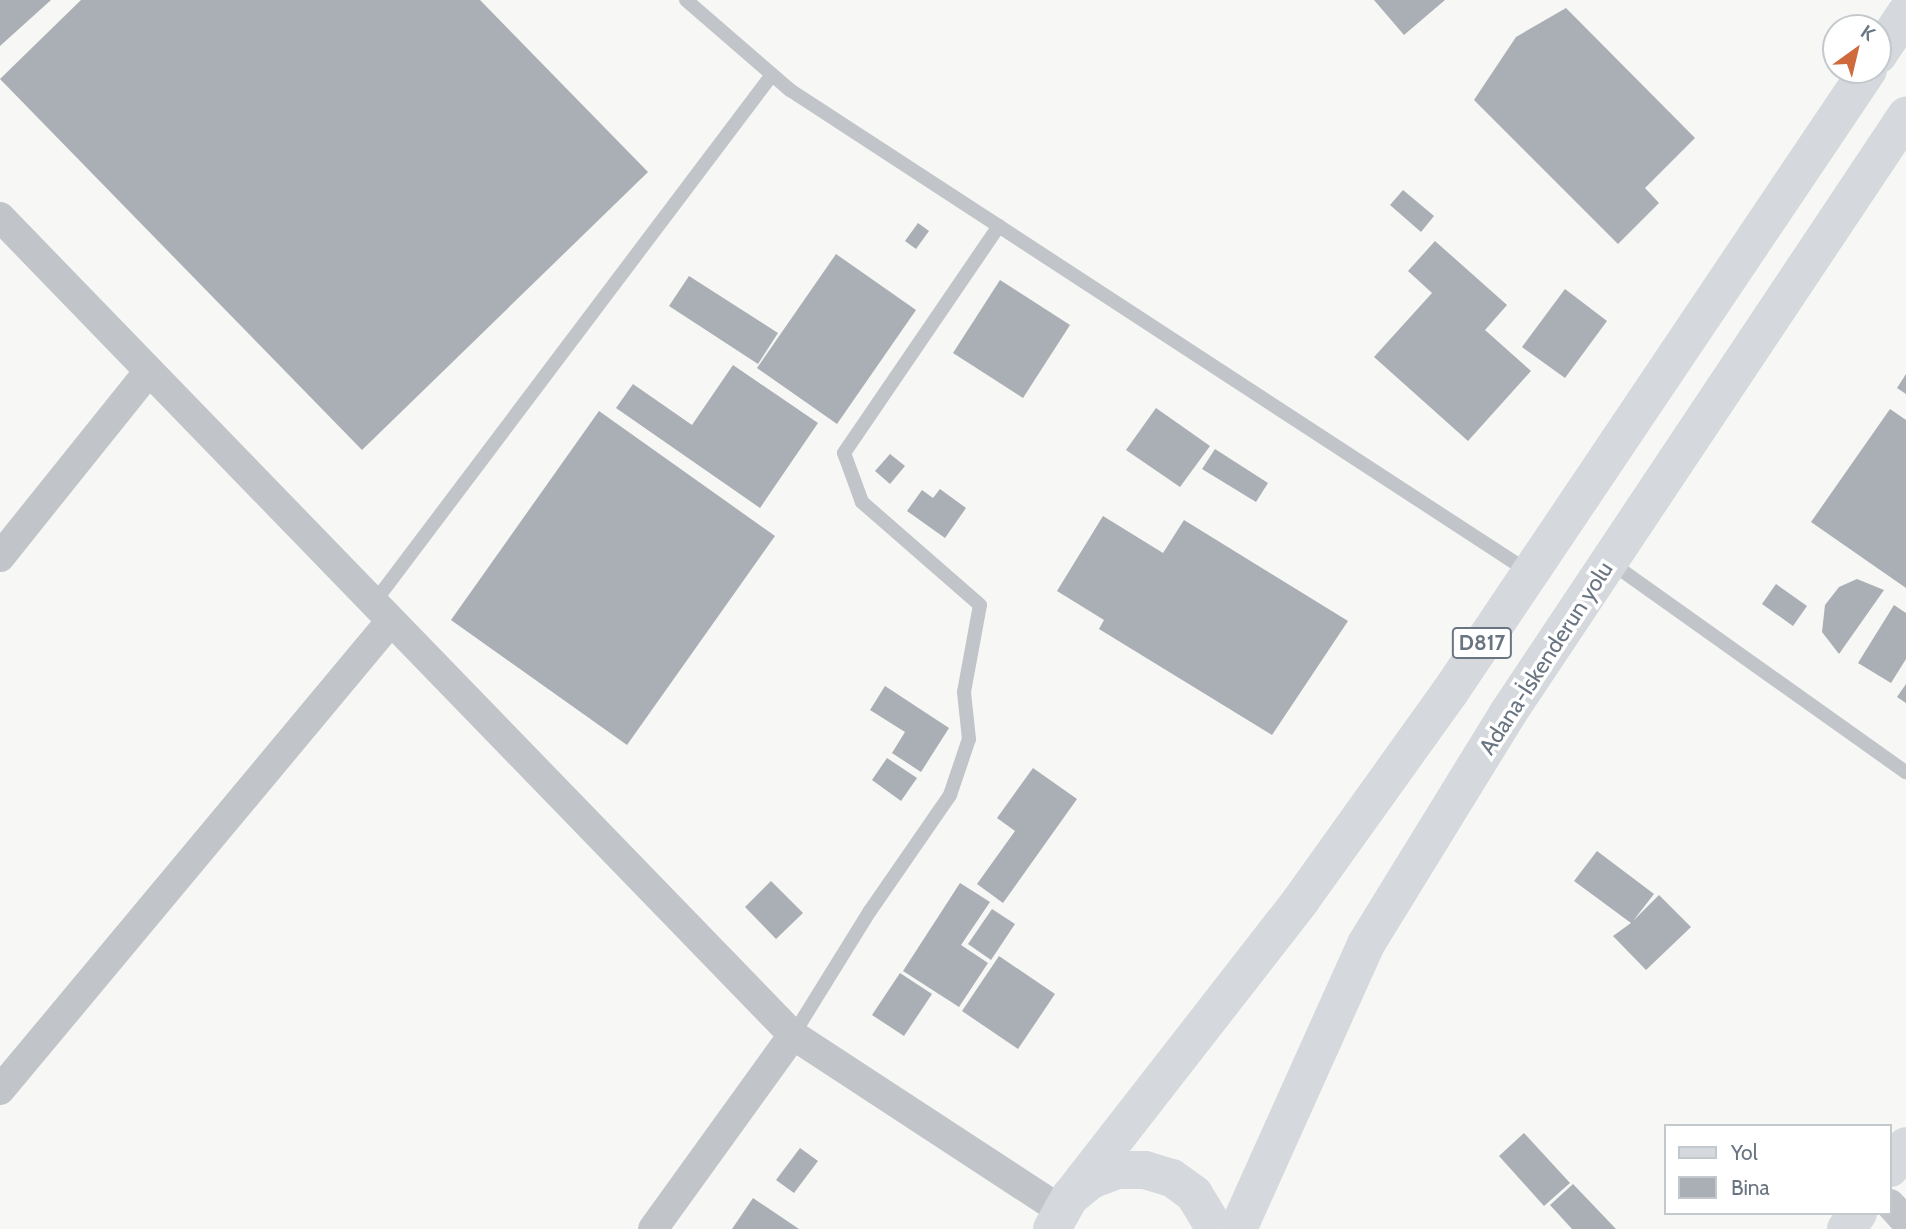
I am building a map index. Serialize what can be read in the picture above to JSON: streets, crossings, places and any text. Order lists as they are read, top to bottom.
{
  "streets": {
    "main road": ["D817", "Adana-İskenderun yolu"]
  },
  "legend": ["Yol", "Bina"],
  "north": "top right"
}
